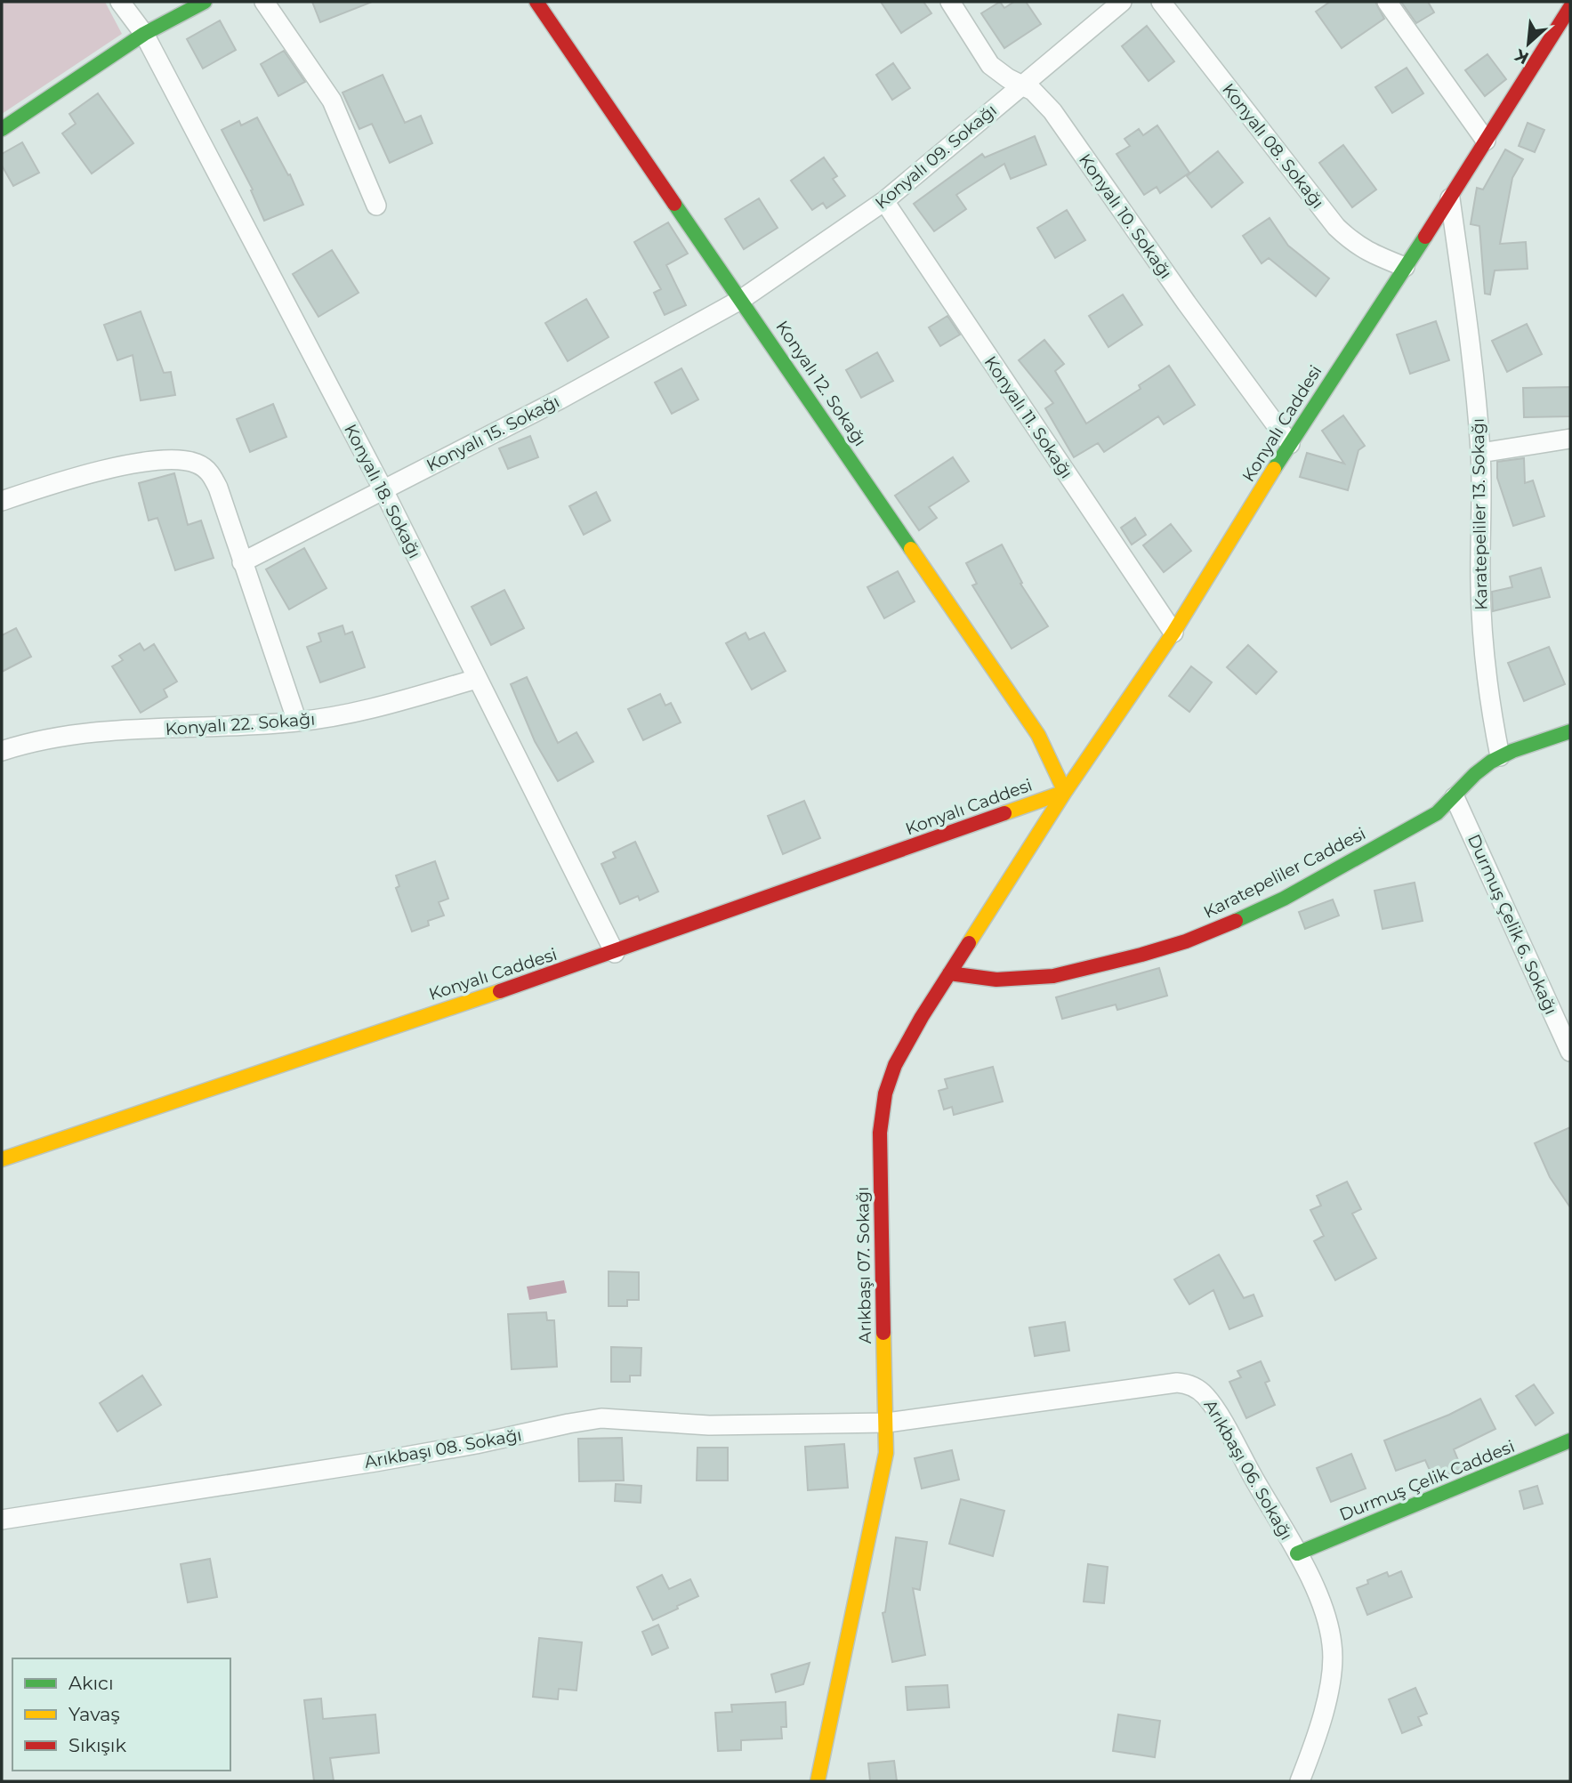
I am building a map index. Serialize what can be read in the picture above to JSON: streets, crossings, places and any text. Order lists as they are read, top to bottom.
{
  "streets": {
    "street": [
      "Konyalı 08. Sokağı",
      "Konyalı 09. Sokağı",
      "Konyalı 10. Sokağı",
      "Konyalı 12. Sokağı",
      "Konyalı 11. Sokağı",
      "Konyalı Caddesi",
      "Konyalı 15. Sokağı",
      "Konyalı 18. Sokağı",
      "Karatepeliler 13. Sokağı",
      "Konyalı 22. Sokağı",
      "Karatepeliler Caddesi",
      "Durmuş Çelik 6. Sokağı",
      "Arıkbaşı 07. Sokağı",
      "Arıkbaşı 08. Sokağı",
      "Arıkbaşı 06. Sokağı",
      "Durmuş Çelik Caddesi"
    ]
  },
  "crossings": [
    ["Konyalı 08. Sokağı", "Konyalı Caddesi"],
    ["Konyalı 09. Sokağı", "Konyalı 10. Sokağı"],
    ["Konyalı 09. Sokağı", "Konyalı 12. Sokağı"],
    ["Konyalı 09. Sokağı", "Konyalı 11. Sokağı"],
    ["Konyalı 09. Sokağı", "Konyalı 15. Sokağı"],
    ["Konyalı 10. Sokağı", "Konyalı Caddesi"],
    ["Konyalı 12. Sokağı", "Konyalı Caddesi"],
    ["Konyalı 12. Sokağı", "Konyalı 15. Sokağı"],
    ["Konyalı 12. Sokağı", "Arıkbaşı 07. Sokağı"],
    ["Konyalı 11. Sokağı", "Konyalı Caddesi"],
    ["Konyalı Caddesi", "Konyalı 18. Sokağı"],
    ["Konyalı Caddesi", "Karatepeliler 13. Sokağı"],
    ["Konyalı Caddesi", "Arıkbaşı 07. Sokağı"],
    ["Konyalı 15. Sokağı", "Konyalı 18. Sokağı"],
    ["Konyalı 18. Sokağı", "Konyalı 22. Sokağı"],
    ["Karatepeliler 13. Sokağı", "Karatepeliler Caddesi"],
    ["Karatepeliler Caddesi", "Durmuş Çelik 6. Sokağı"],
    ["Karatepeliler Caddesi", "Arıkbaşı 07. Sokağı"],
    ["Arıkbaşı 07. Sokağı", "Arıkbaşı 08. Sokağı"],
    ["Arıkbaşı 07. Sokağı", "Arıkbaşı 06. Sokağı"],
    ["Arıkbaşı 08. Sokağı", "Arıkbaşı 06. Sokağı"],
    ["Arıkbaşı 06. Sokağı", "Durmuş Çelik Caddesi"]
  ],
  "legend": ["Akıcı", "Yavaş", "Sıkışık"],
  "north": "bottom left"
}
